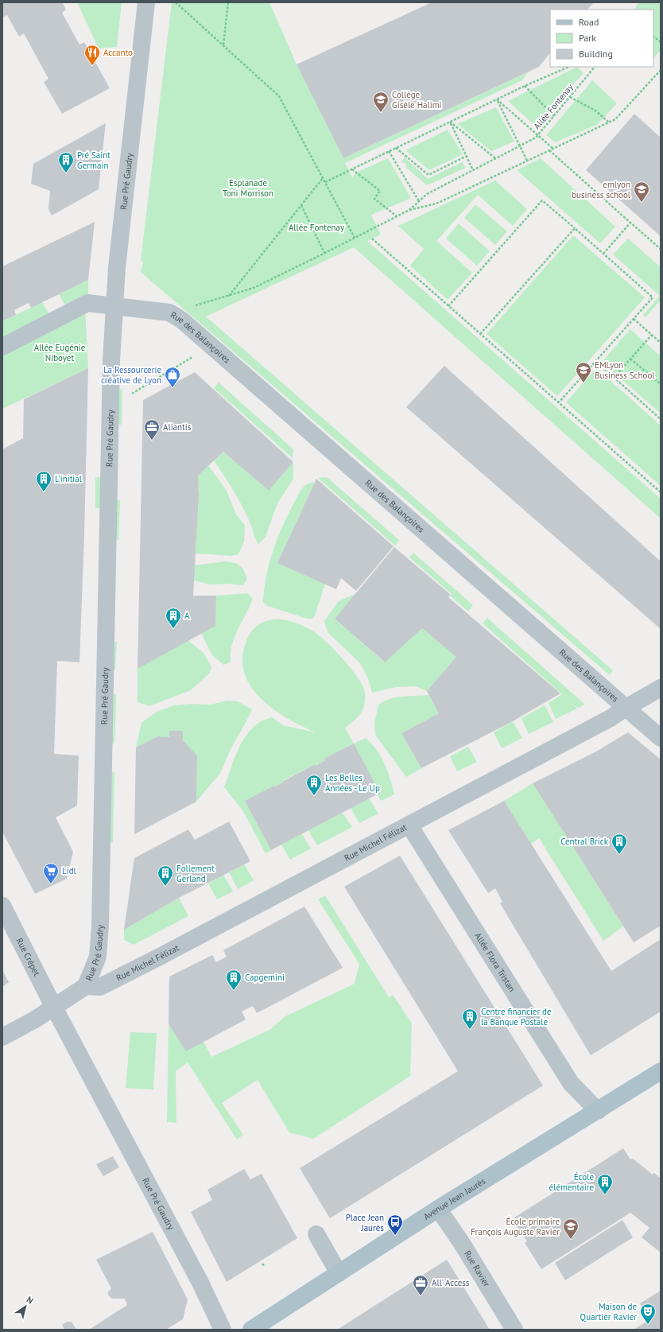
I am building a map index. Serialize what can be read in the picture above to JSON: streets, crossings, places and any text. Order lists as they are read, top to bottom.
{
  "streets": {
    "main road": ["Avenue Jean Jaurès"],
    "street": [
      "Rue Pré Gaudry",
      "Rue des Balançoires",
      "Rue Michel Félizat",
      "Rue Crépet",
      "Allée Flora Tristan",
      "Rue Ravier"
    ],
    "path": ["Allée Fontenay"]
  },
  "crossings": [
    ["Rue Pré Gaudry", "Rue des Balançoires"],
    ["Rue Pré Gaudry", "Rue Michel Félizat"],
    ["Rue Pré Gaudry", "Rue Crépet"],
    ["Rue des Balançoires", "Rue Michel Félizat"],
    ["Rue Michel Félizat", "Allée Flora Tristan"],
    ["Allée Flora Tristan", "Avenue Jean Jaurès"],
    ["Avenue Jean Jaurès", "Rue Ravier"]
  ],
  "parks": ["Esplanade Toni Morrison", "Allée Fontenay", "Allée Eugénie Niboyet"],
  "places": {
    "restaurant": ["Accanto"],
    "school or university": [
      "Collège Gisèle Halimi",
      "emlyon business school",
      "EMLyon Business School",
      "École primaire François Auguste Ravier"
    ],
    "building": [
      "Pré Saint Germain",
      "L'initial",
      "A",
      "Les Belles Années - Le Up",
      "Central Brick",
      "Follement Gerland",
      "Capgemini",
      "Centre financier de la Banque Postale",
      "École élémentaire"
    ],
    "shop": ["La Ressourcerie créative de Lyon"],
    "office": ["Aliantis", "All' Access"],
    "supermarket": ["Lidl"],
    "bus stop": ["Place Jean Jaurès"],
    "theatre": ["Maison de Quartier Ravier"]
  },
  "legend": ["Road", "Park", "Building"],
  "north": "top right"
}
